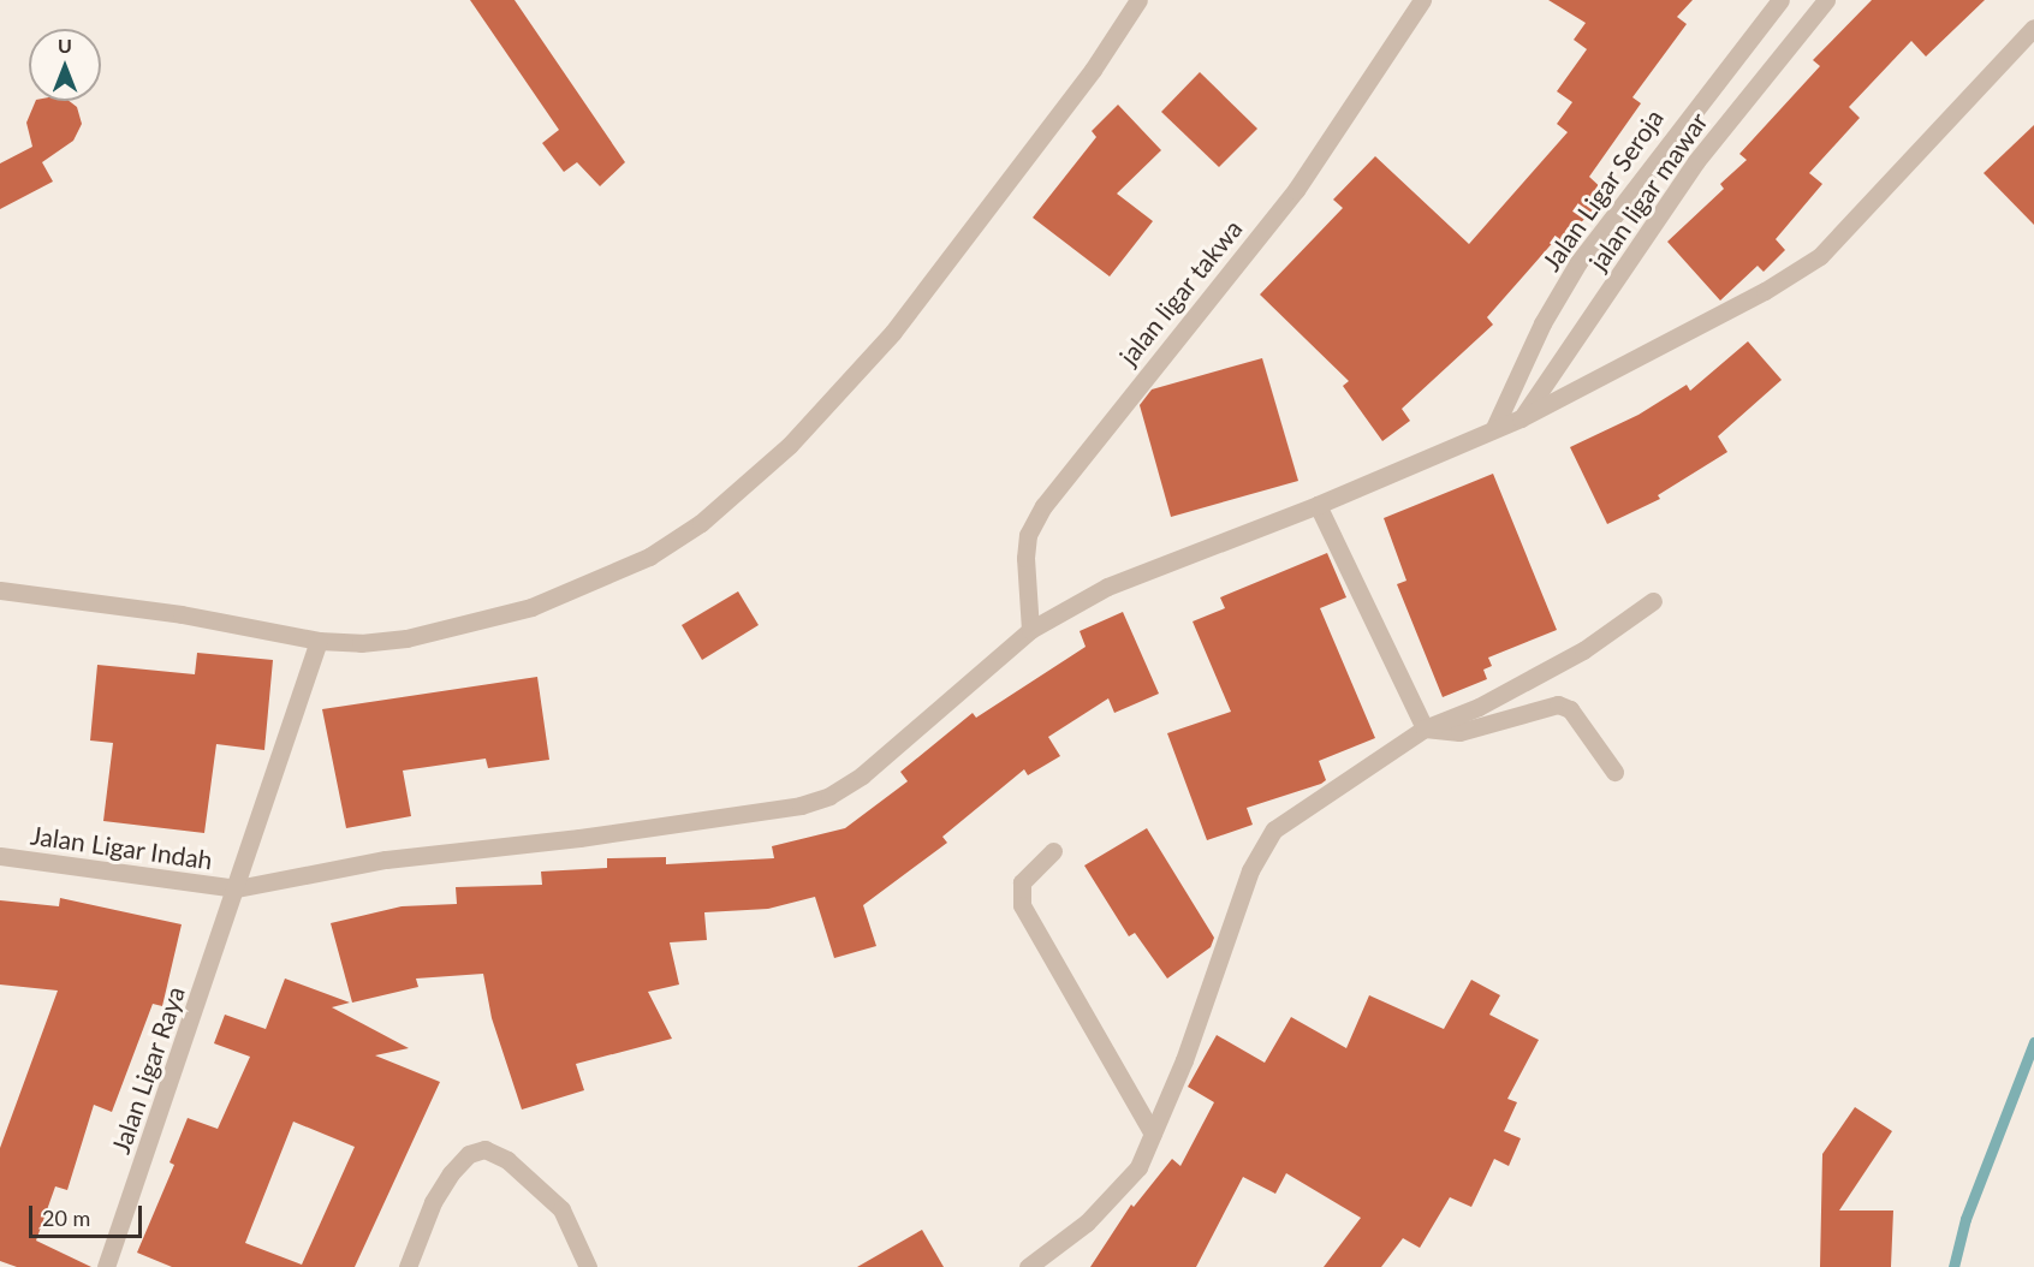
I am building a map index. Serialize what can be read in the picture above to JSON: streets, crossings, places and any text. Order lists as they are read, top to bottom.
{
  "streets": {
    "street": [
      "Jalan Ligar Seroja",
      "jalan ligar mawar",
      "jalan ligar takwa",
      "Jalan Ligar Indah",
      "Jalan Ligar Raya"
    ]
  },
  "crossings": [
    ["Jalan Ligar Seroja", "Jalan Ligar Indah"],
    ["jalan ligar mawar", "Jalan Ligar Indah"],
    ["jalan ligar takwa", "Jalan Ligar Indah"],
    ["Jalan Ligar Indah", "Jalan Ligar Raya"]
  ],
  "scale_bar": "20 m",
  "north": "top"
}
